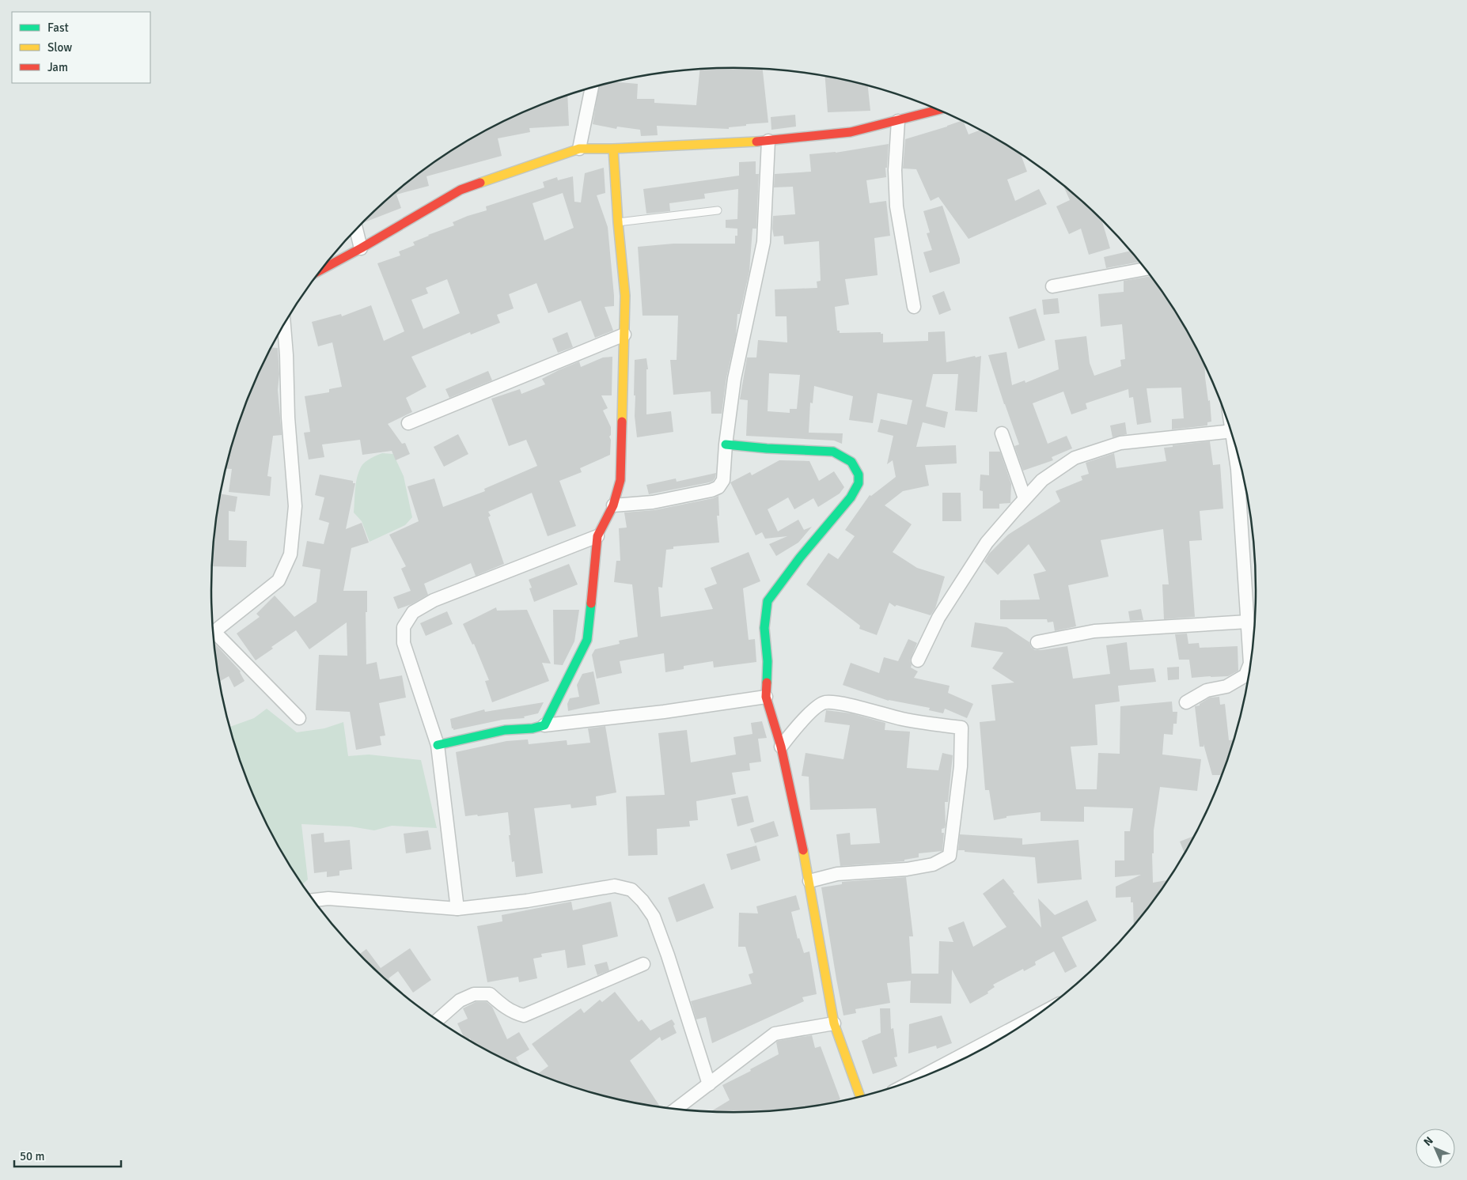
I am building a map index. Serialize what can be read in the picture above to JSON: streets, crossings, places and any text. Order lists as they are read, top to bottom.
{
  "legend": ["Fast", "Slow", "Jam"],
  "scale_bar": "50 m",
  "north": "top left"
}
